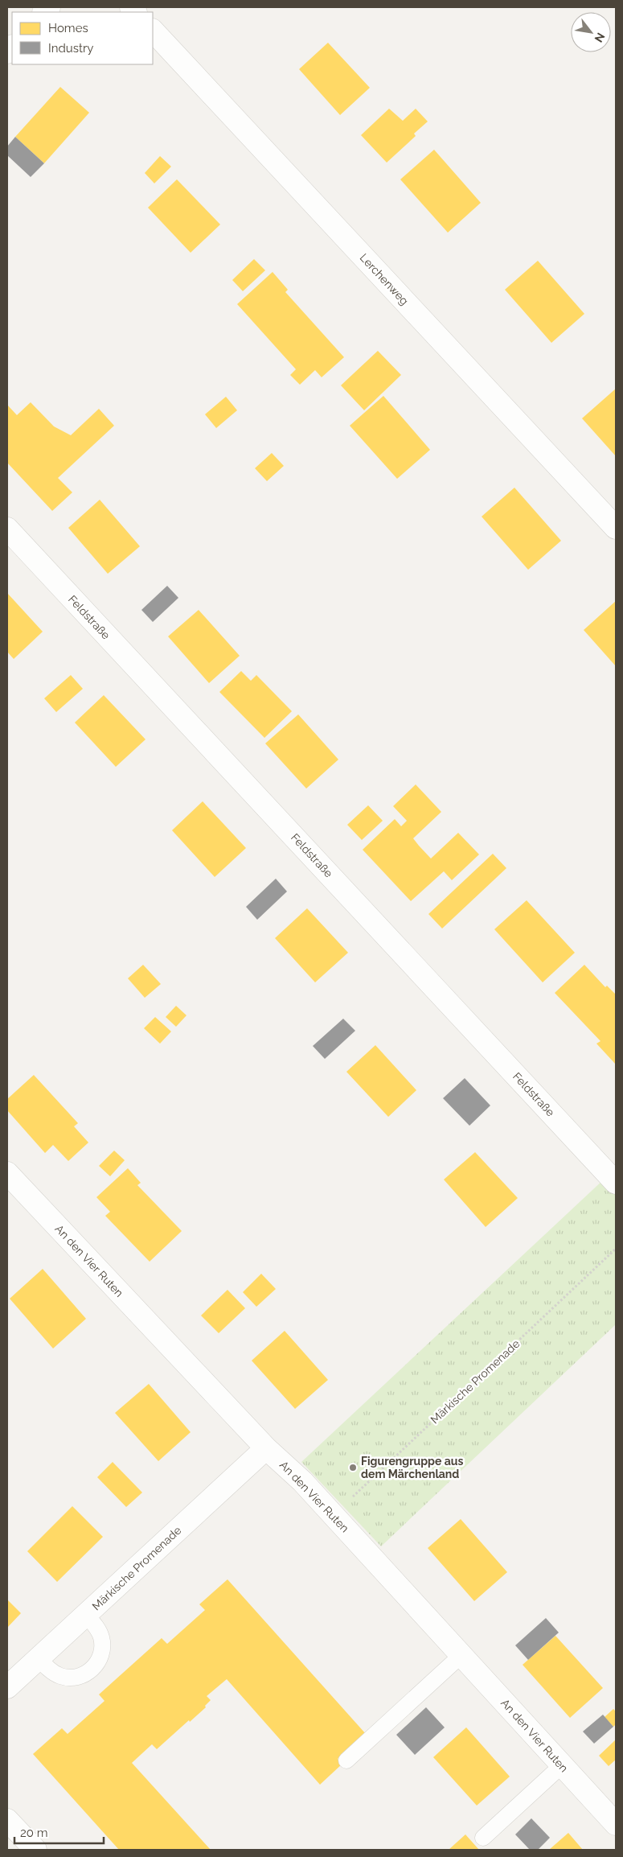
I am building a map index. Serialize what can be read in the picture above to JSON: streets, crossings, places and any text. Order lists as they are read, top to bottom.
{
  "streets": {
    "street": [
      "Lerchenweg",
      "Feldstraße",
      "An den Vier Ruten",
      "Märkische Promenade"
    ]
  },
  "crossings": [
    ["An den Vier Ruten", "Märkische Promenade"]
  ],
  "places": ["Figurengruppe aus dem Märchenland"],
  "legend": ["Homes", "Industry"],
  "scale_bar": "20 m",
  "north": "bottom right"
}
